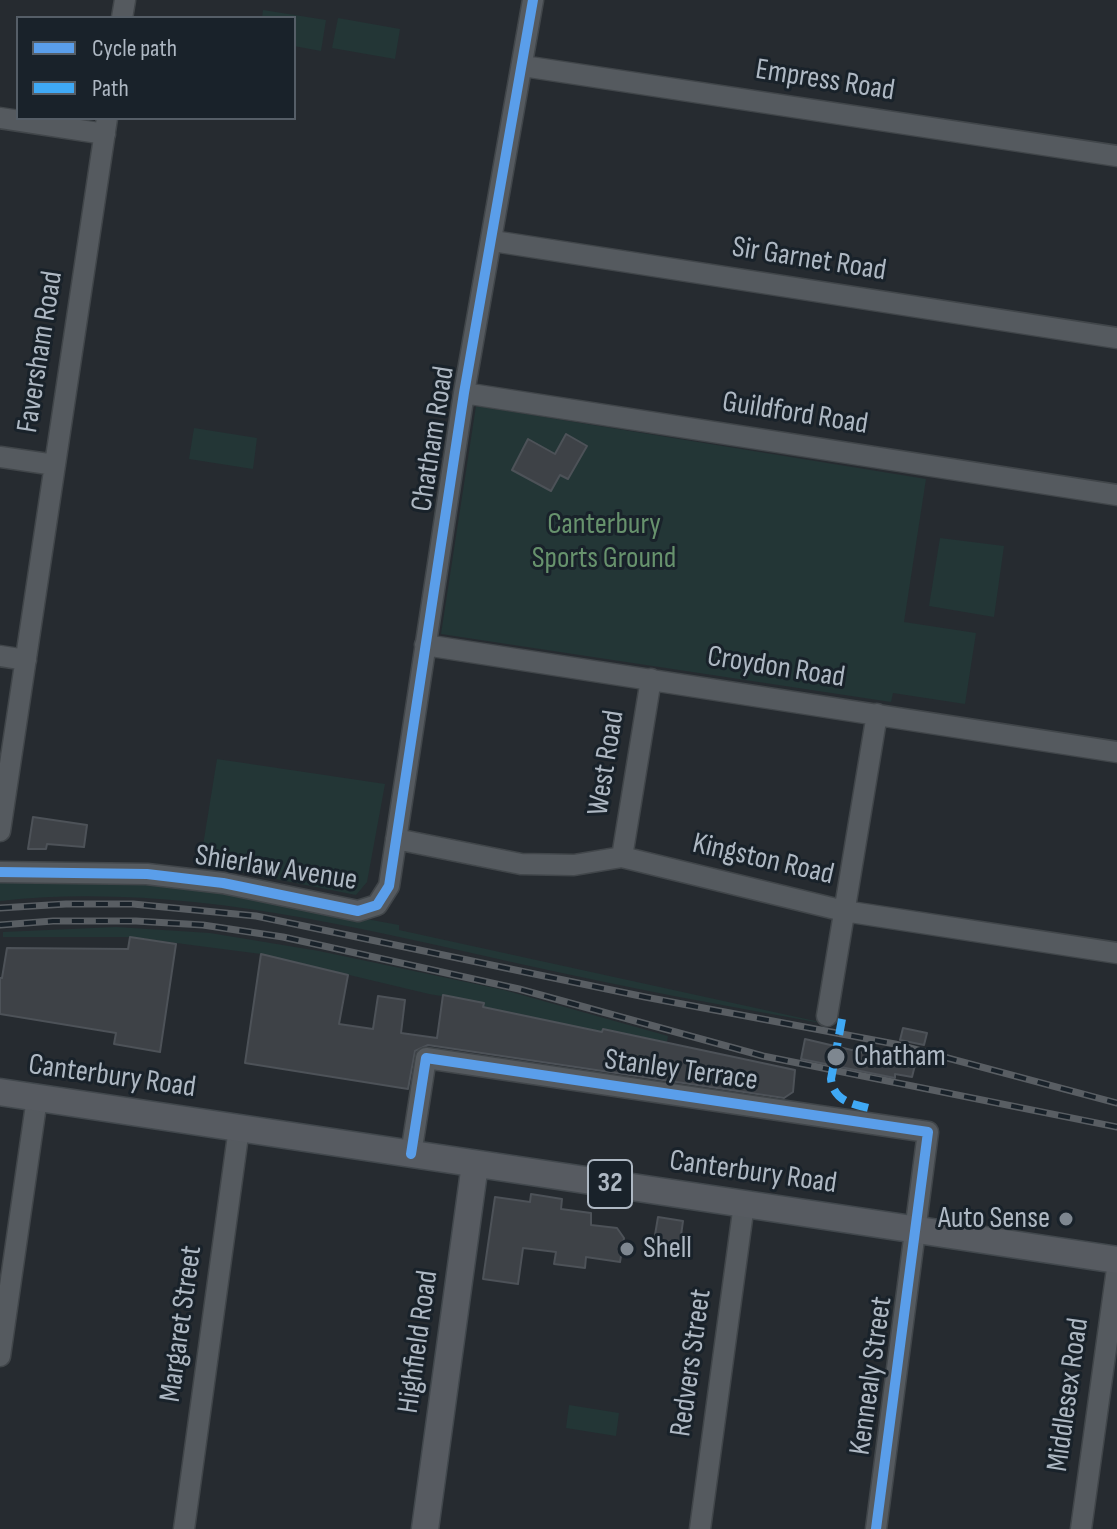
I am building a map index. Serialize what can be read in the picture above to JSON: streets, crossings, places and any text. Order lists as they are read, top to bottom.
{
  "streets": {
    "main road": ["Canterbury Road", "32", "Highfield Road"],
    "street": [
      "Empress Road",
      "Sir Garnet Road",
      "Faversham Road",
      "Guildford Road",
      "Chatham Road",
      "Croydon Road",
      "West Road",
      "Kingston Road",
      "Shierlaw Avenue",
      "Stanley Terrace",
      "Margaret Street",
      "Redvers Street",
      "Kennealy Street",
      "Middlesex Road"
    ]
  },
  "crossings": [
    ["Empress Road", "Chatham Road"],
    ["Sir Garnet Road", "Chatham Road"],
    ["Guildford Road", "Chatham Road"],
    ["Chatham Road", "Croydon Road"],
    ["Chatham Road", "Kingston Road"],
    ["Chatham Road", "Shierlaw Avenue"],
    ["Croydon Road", "West Road"],
    ["West Road", "Kingston Road"],
    ["Stanley Terrace", "Canterbury Road"],
    ["Stanley Terrace", "Kennealy Street"],
    ["Canterbury Road", "Margaret Street"],
    ["Canterbury Road", "Highfield Road"],
    ["Canterbury Road", "Redvers Street"],
    ["Canterbury Road", "Kennealy Street"]
  ],
  "parks": ["Canterbury Sports Ground"],
  "places": ["Chatham", "Auto Sense", "Shell"],
  "legend": ["Cycle path", "Path"]
}
